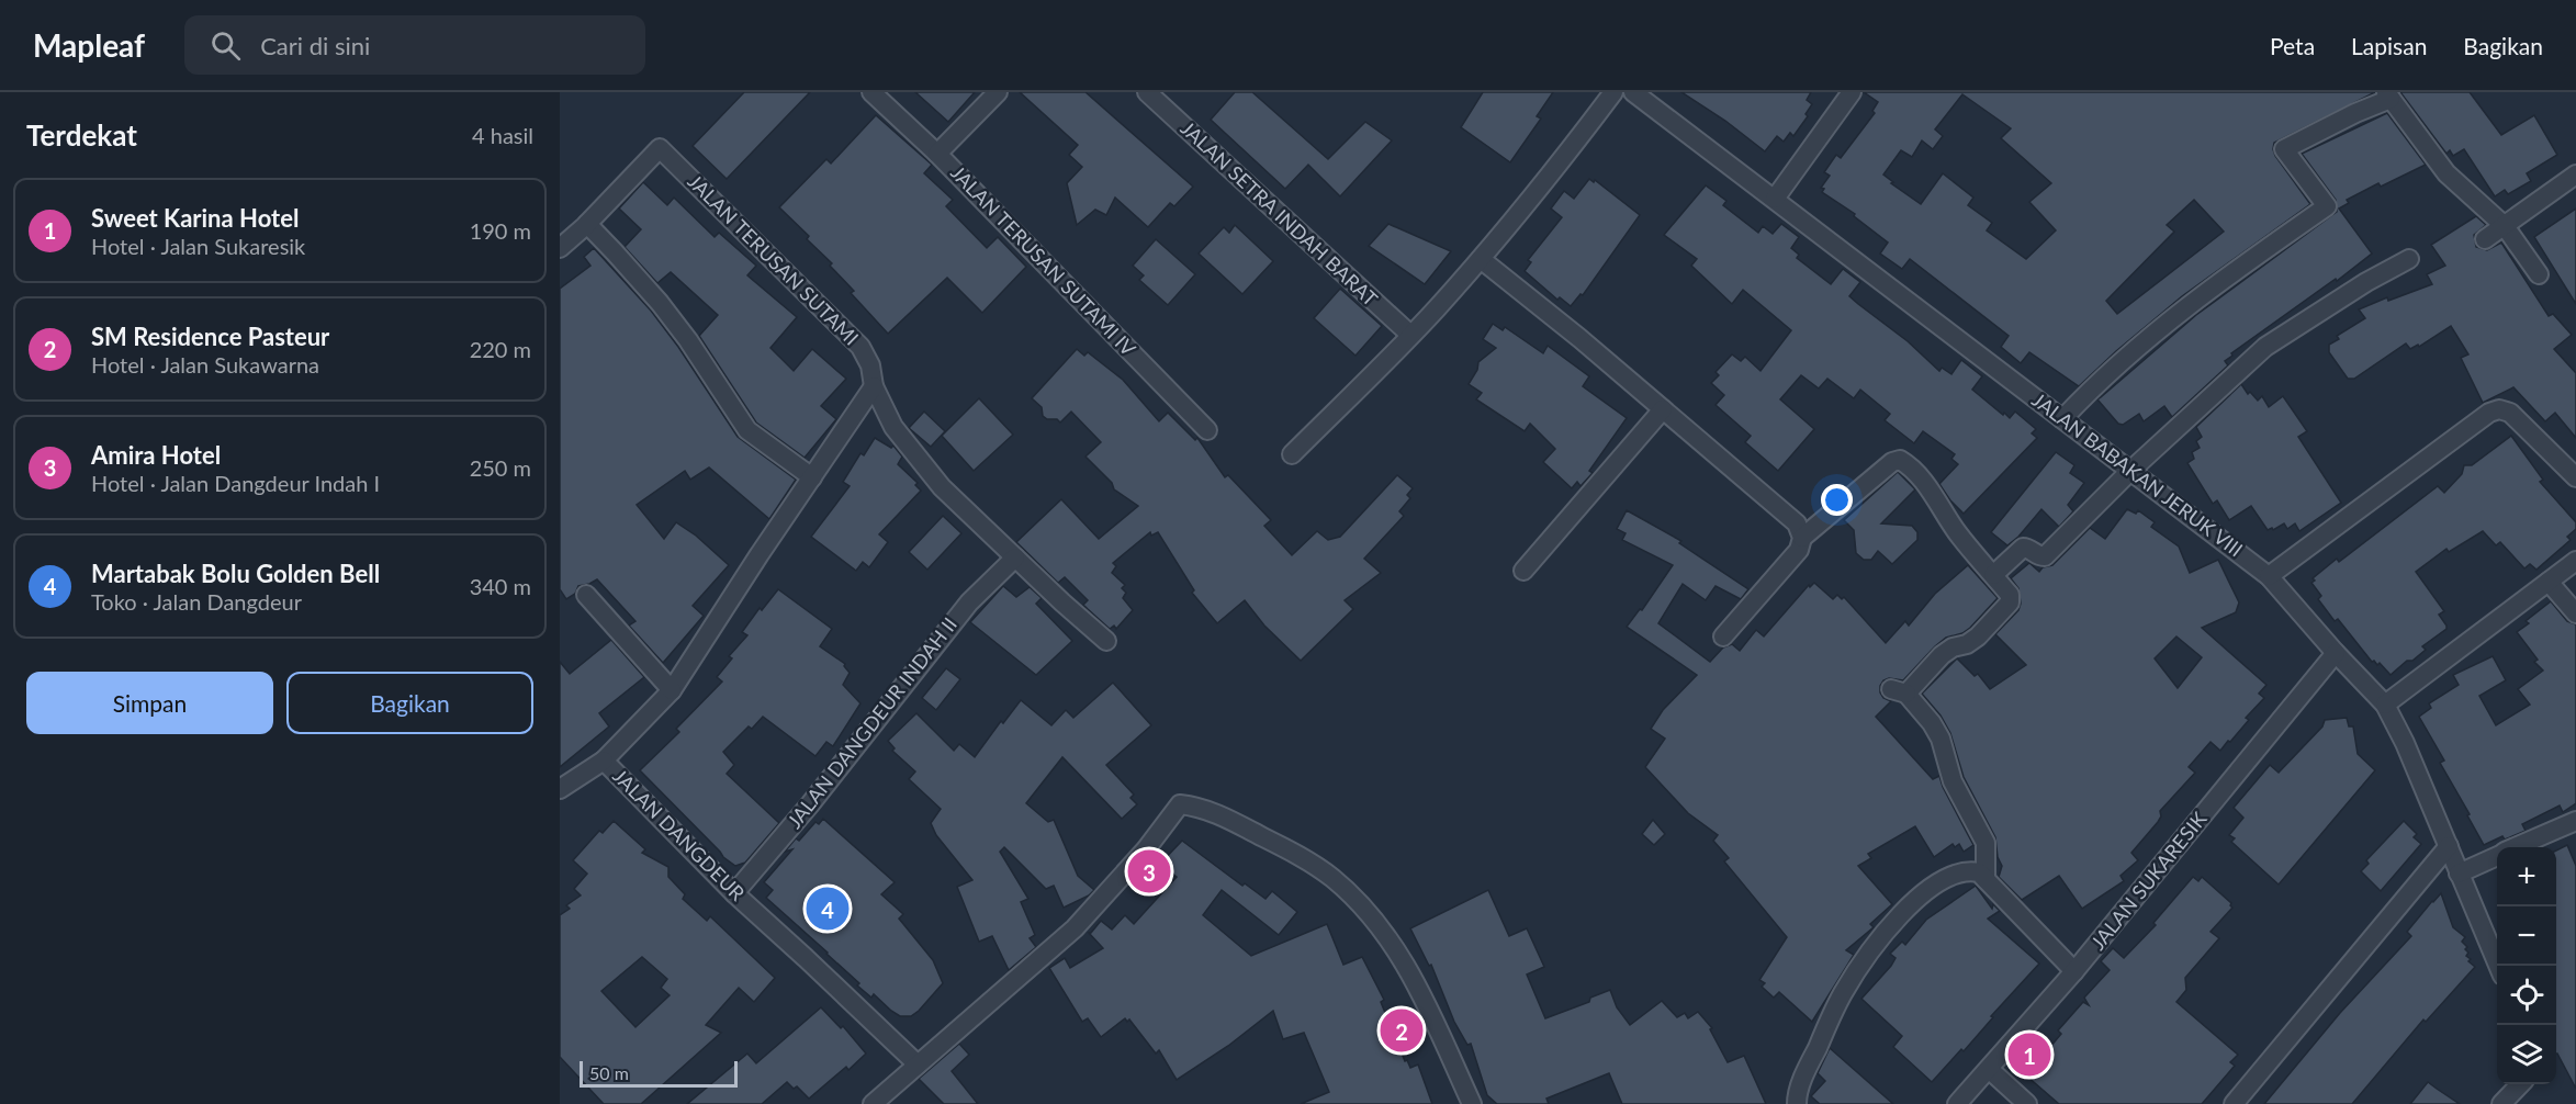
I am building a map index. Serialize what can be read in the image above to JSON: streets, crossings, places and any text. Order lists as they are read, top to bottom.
{
  "streets": {
    "street": [
      "JALAN SETRA INDAH BARAT",
      "JALAN TERUSAN SUTAMI",
      "JALAN TERUSAN SUTAMI IV",
      "JALAN BABAKAN JERUK VIII",
      "JALAN DANGDEUR INDAH II",
      "JALAN DANGDEUR",
      "JALAN SUKARESIK"
    ]
  },
  "crossings": [
    ["JALAN TERUSAN SUTAMI", "JALAN DANGDEUR INDAH II"],
    ["JALAN TERUSAN SUTAMI", "JALAN DANGDEUR"],
    ["JALAN BABAKAN JERUK VIII", "JALAN SUKARESIK"],
    ["JALAN DANGDEUR INDAH II", "JALAN DANGDEUR"]
  ],
  "scale_bar": "50 m",
  "page": {
    "header": "Mapleaf",
    "search": "Cari di sini",
    "nav": ["Peta", "Lapisan", "Bagikan"],
    "heading": ["Terdekat", "4 hasil"],
    "list": [
      {
        "mark": "1",
        "name": "Sweet Karina Hotel",
        "note": "Hotel · Jalan Sukaresik",
        "value": "190 m"
      },
      {
        "mark": "2",
        "name": "SM Residence Pasteur",
        "note": "Hotel · Jalan Sukawarna",
        "value": "220 m"
      },
      {
        "mark": "3",
        "name": "Amira Hotel",
        "note": "Hotel · Jalan Dangdeur Indah I",
        "value": "250 m"
      },
      {
        "mark": "4",
        "name": "Martabak Bolu Golden Bell",
        "note": "Toko · Jalan Dangdeur",
        "value": "340 m"
      }
    ],
    "buttons": ["Simpan", "Bagikan"],
    "map_buttons": ["+", "−"],
    "pins": [
      "3",
      "4",
      "2",
      "1"
    ],
    "scale": "50 m"
  }
}
